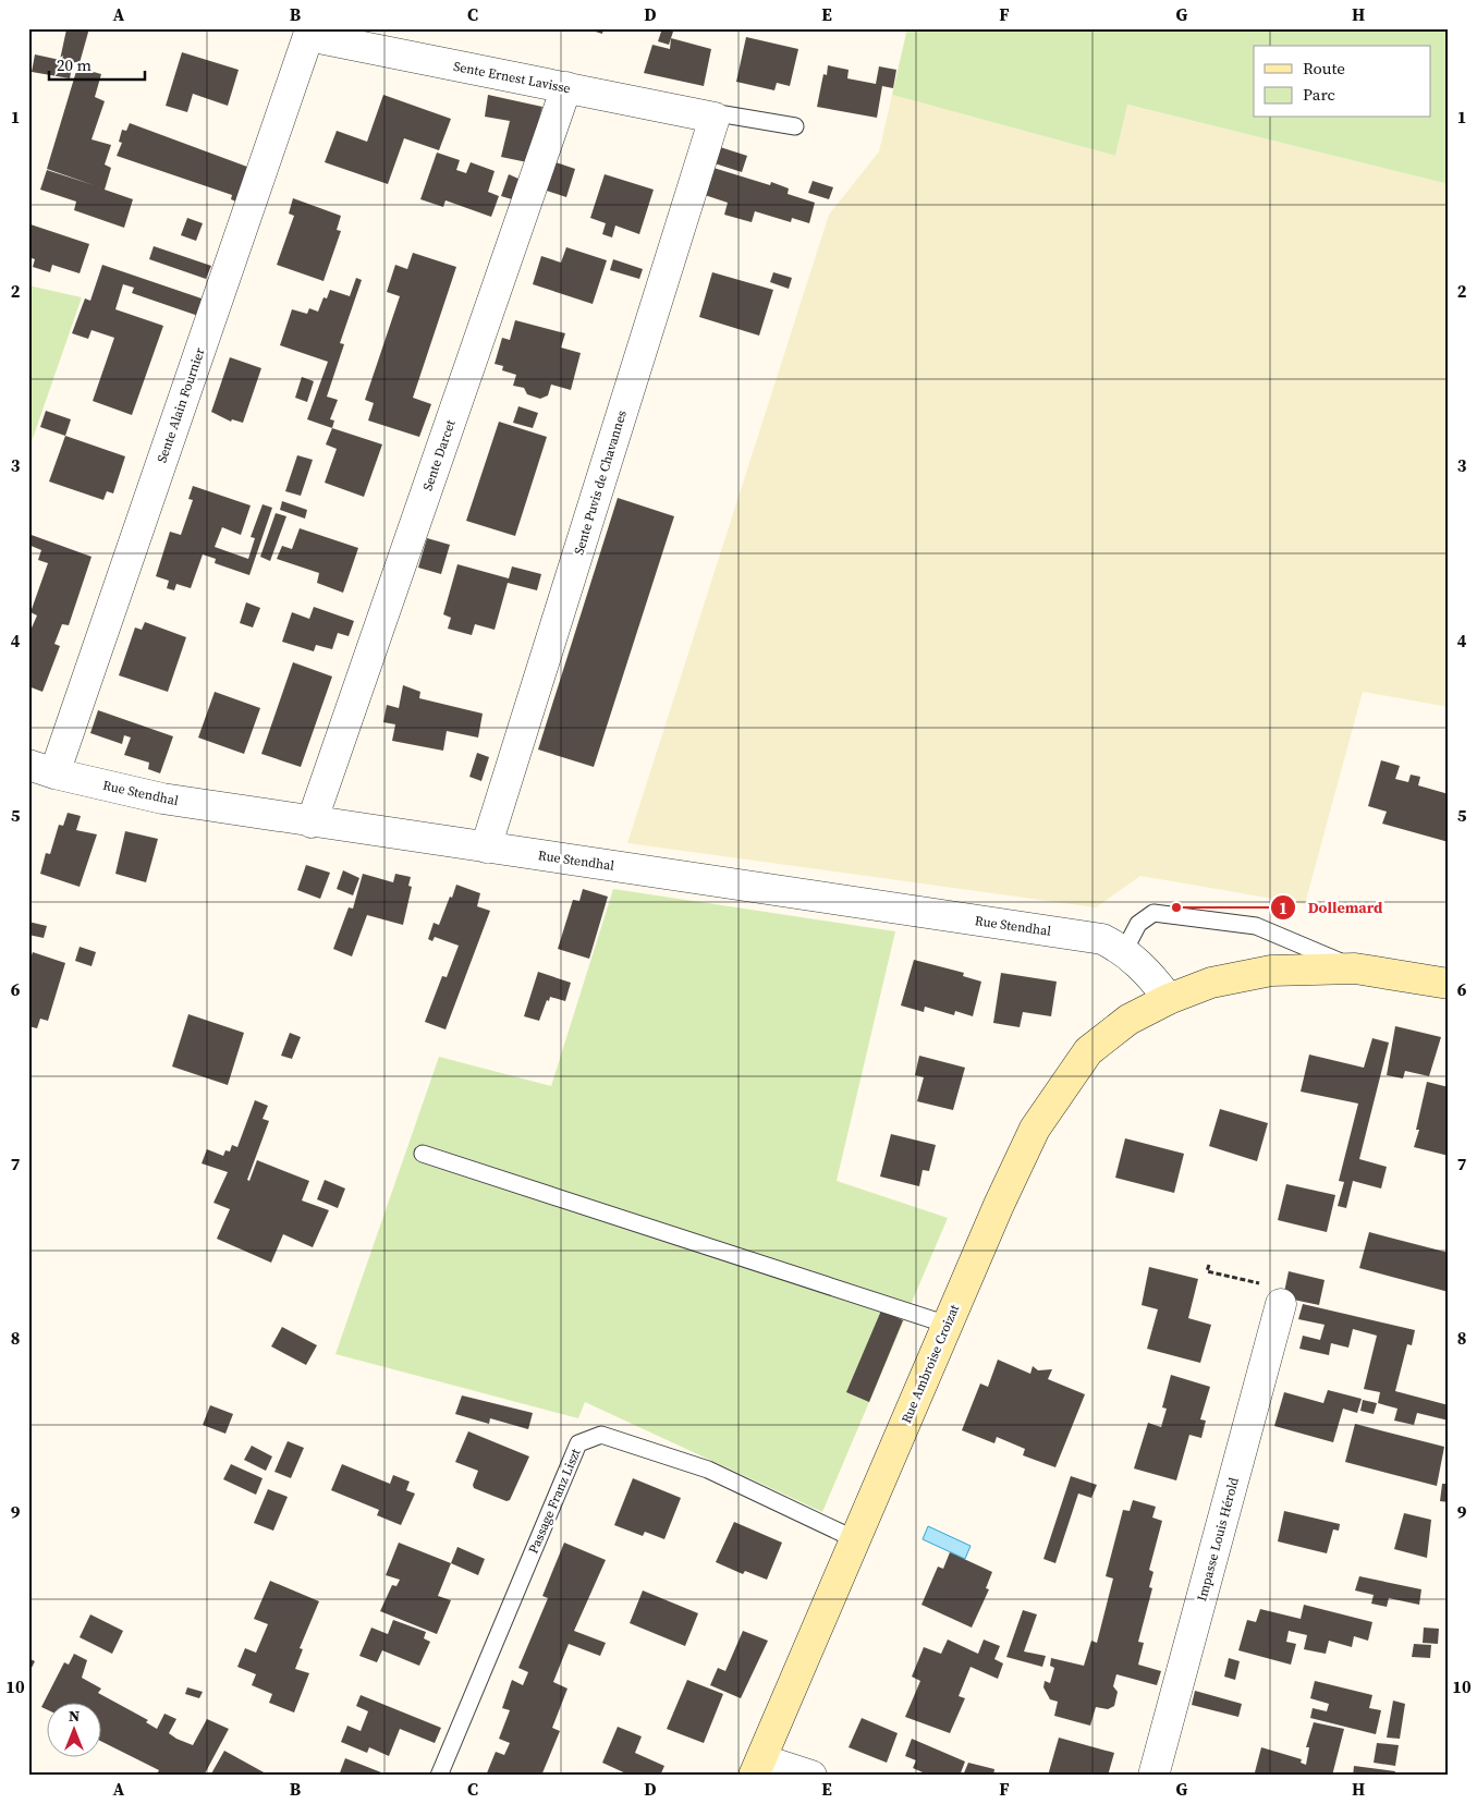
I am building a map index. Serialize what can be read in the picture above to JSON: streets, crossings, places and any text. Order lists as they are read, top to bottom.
{
  "streets": {
    "street": [
      "Sente Ernest Lavisse",
      "Sente Alain Fournier",
      "Sente Darcet",
      "Sente Puvis de Chavannes",
      "Rue Stendhal",
      "Rue Ambroise Croizat",
      "Impasse Louis Hérold"
    ],
    "lane": ["Passage Franz Liszt"]
  },
  "crossings": [
    ["Sente Ernest Lavisse", "Sente Alain Fournier"],
    ["Sente Ernest Lavisse", "Sente Darcet"],
    ["Sente Ernest Lavisse", "Sente Puvis de Chavannes"],
    ["Sente Alain Fournier", "Rue Stendhal"],
    ["Sente Darcet", "Rue Stendhal"],
    ["Sente Puvis de Chavannes", "Rue Stendhal"],
    ["Rue Stendhal", "Rue Ambroise Croizat"],
    ["Rue Ambroise Croizat", "Passage Franz Liszt"]
  ],
  "places": ["Dollemard"],
  "legend": ["Route", "Parc"],
  "scale_bar": "20 m",
  "north": "top",
  "grid": {
    "columns": [
      "A",
      "B",
      "C",
      "D",
      "E",
      "F",
      "G",
      "H"
    ],
    "rows": [
      "1",
      "2",
      "3",
      "4",
      "5",
      "6",
      "7",
      "8",
      "9",
      "10"
    ]
  }
}
